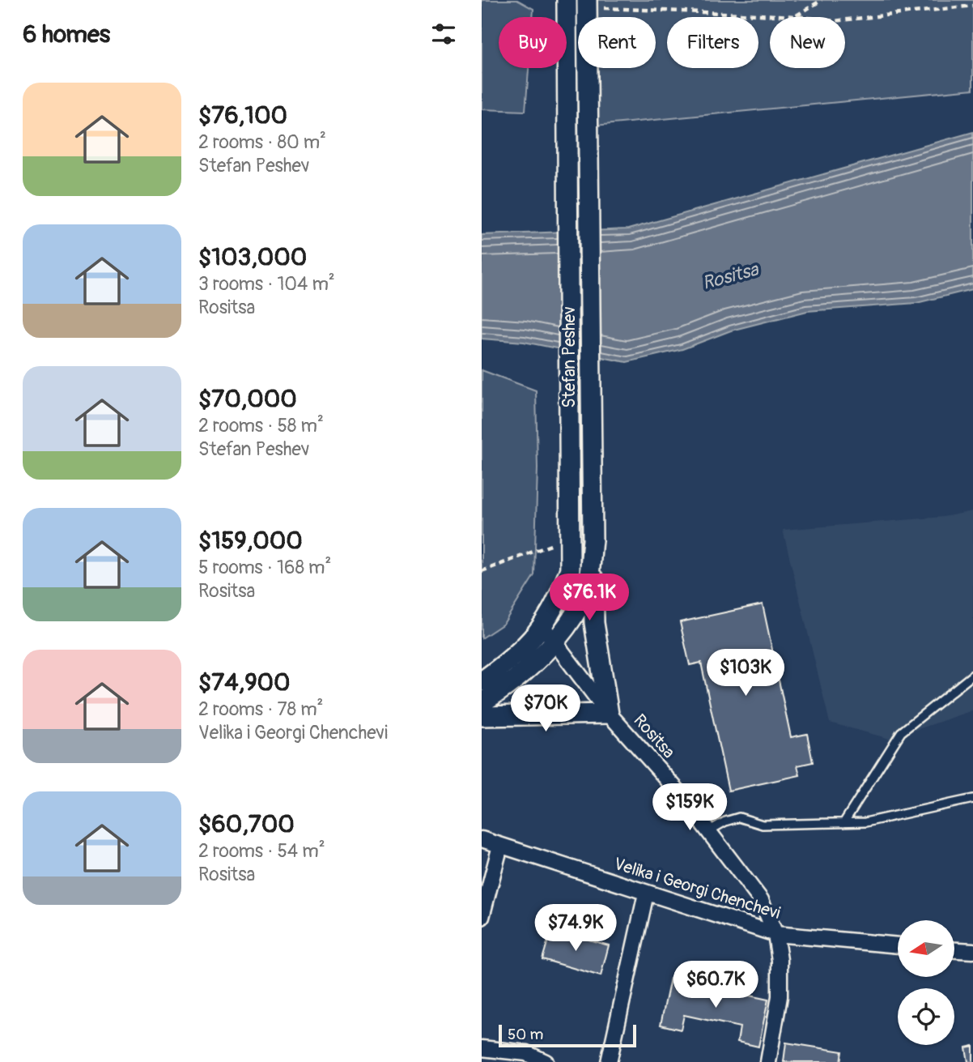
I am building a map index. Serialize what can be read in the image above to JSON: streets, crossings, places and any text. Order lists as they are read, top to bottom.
{
  "streets": {
    "street": ["Stefan Peshev", "Rositsa", "Velika i Georgi Chenchevi"]
  },
  "crossings": [
    ["Stefan Peshev", "Rositsa"],
    ["Rositsa", "Velika i Georgi Chenchevi"]
  ],
  "water": ["Rositsa"],
  "scale_bar": "50 m",
  "north": "left",
  "page": {
    "heading": "6 homes",
    "chip": [
      "Buy",
      "Rent",
      "Filters",
      "New"
    ],
    "list": [
      {
        "name": "$76,100",
        "note": "2 rooms · 80 m² · Stefan Peshev"
      },
      {
        "name": "$103,000",
        "note": "3 rooms · 104 m² · Rositsa"
      },
      {
        "name": "$70,000",
        "note": "2 rooms · 58 m² · Stefan Peshev"
      },
      {
        "name": "$159,000",
        "note": "5 rooms · 168 m² · Rositsa"
      },
      {
        "name": "$74,900",
        "note": "2 rooms · 78 m² · Velika i Georgi Chenchevi"
      },
      {
        "name": "$60,700",
        "note": "2 rooms · 54 m² · Rositsa"
      }
    ],
    "price": [
      "$76.1K",
      "$103K",
      "$70K",
      "$159K",
      "$74.9K",
      "$60.7K"
    ],
    "scale": "50 m"
  }
}
